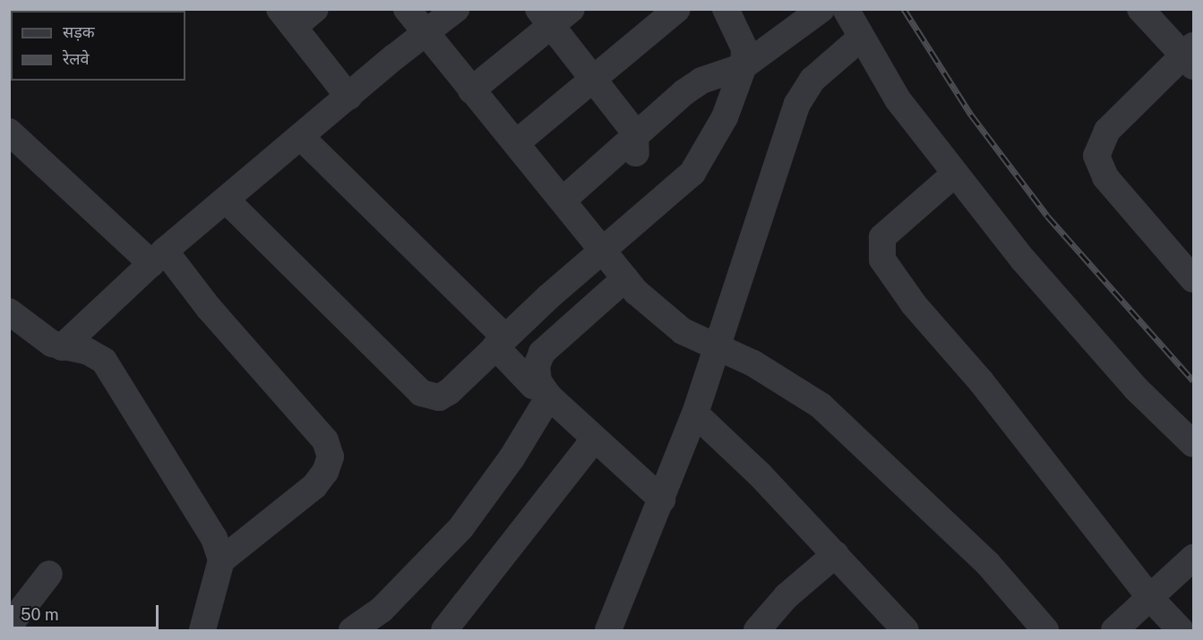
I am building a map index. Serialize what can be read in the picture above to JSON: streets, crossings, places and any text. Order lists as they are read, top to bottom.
{
  "legend": ["सड़क", "रेलवे"],
  "scale_bar": "50 m"
}
